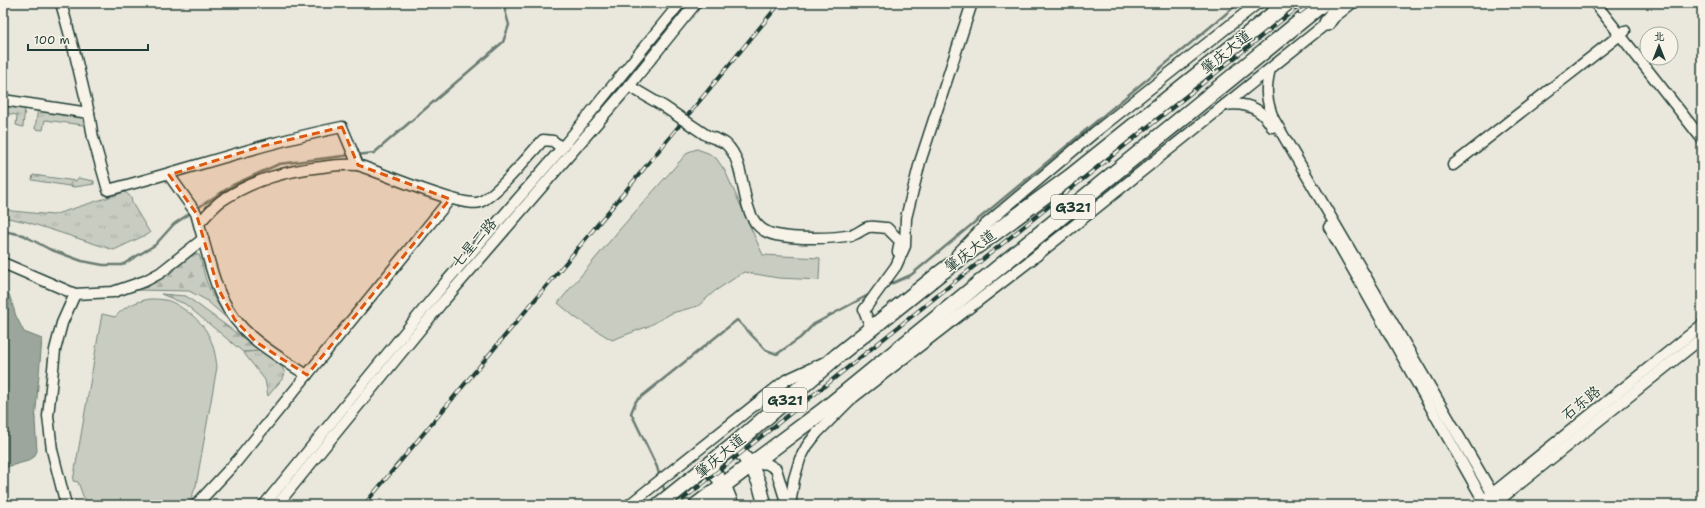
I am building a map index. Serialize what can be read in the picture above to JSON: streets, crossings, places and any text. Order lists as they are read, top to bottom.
{
  "streets": {
    "highway": ["肇庆大道", "G321"],
    "street": ["七星二路", "石东路"]
  },
  "scale_bar": "100 m",
  "north": "top"
}
